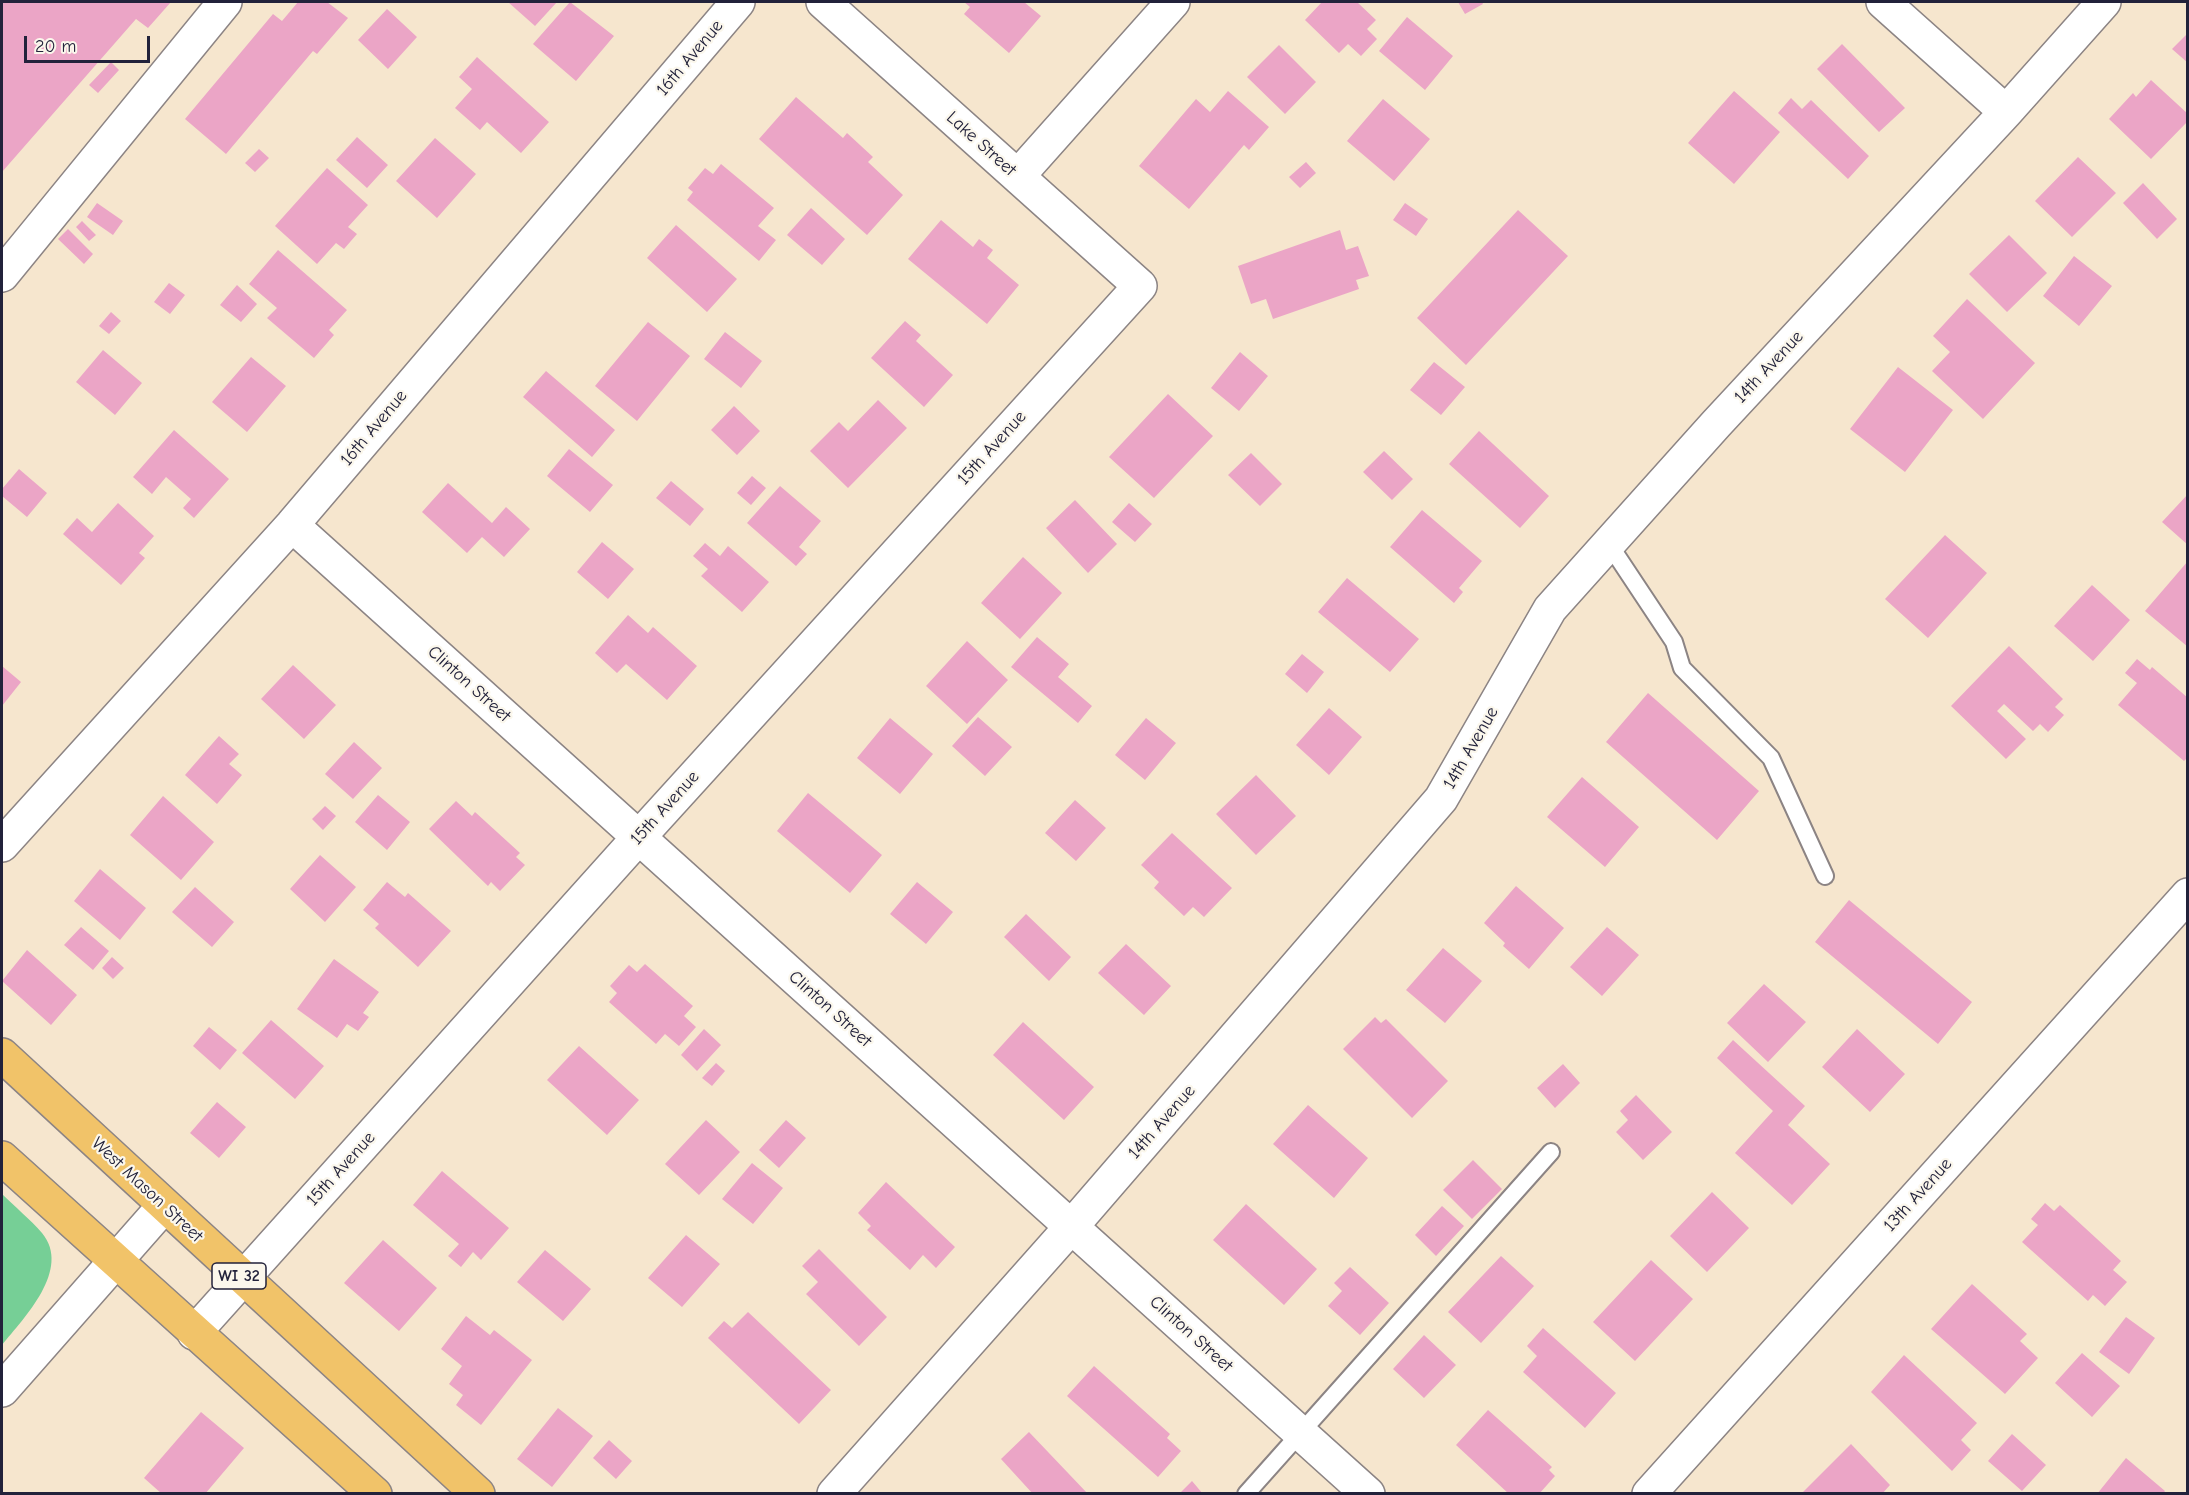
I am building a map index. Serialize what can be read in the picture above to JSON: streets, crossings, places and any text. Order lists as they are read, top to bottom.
{
  "streets": {
    "main road": ["West Mason Street", "WI 32"],
    "street": [
      "16th Avenue",
      "Lake Street",
      "14th Avenue",
      "15th Avenue",
      "Clinton Street",
      "13th Avenue"
    ]
  },
  "crossings": [
    ["16th Avenue", "Clinton Street"],
    ["Lake Street", "15th Avenue"],
    ["14th Avenue", "Clinton Street"],
    ["15th Avenue", "Clinton Street"],
    ["15th Avenue", "West Mason Street"]
  ],
  "scale_bar": "20 m"
}
